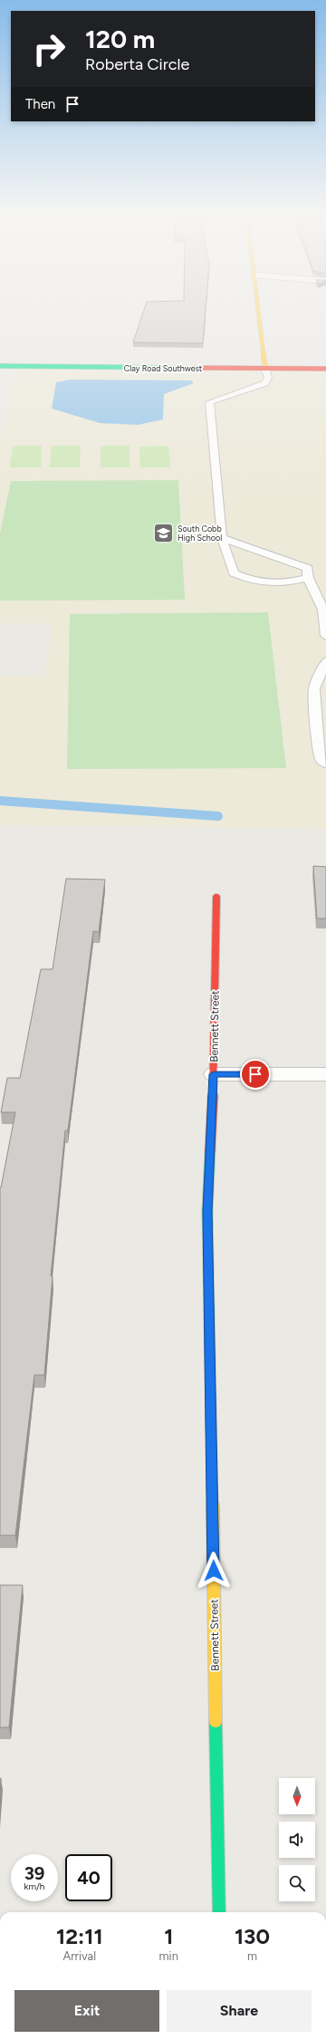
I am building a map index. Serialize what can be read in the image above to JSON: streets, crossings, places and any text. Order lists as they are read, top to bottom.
{
  "streets": {
    "street": ["Clay Road Southwest", "Bennett Street"]
  },
  "places": {
    "school or university": ["South Cobb High School"]
  },
  "north": "bottom",
  "page": {
    "turn": ["120 m", "Roberta Circle"],
    "then": "Then",
    "speed": "39 km/h",
    "limit": "40",
    "eta": [
      "12:11",
      "Arrival",
      "1",
      "min",
      "130",
      "m"
    ],
    "buttons": ["Exit", "Share"]
  }
}
